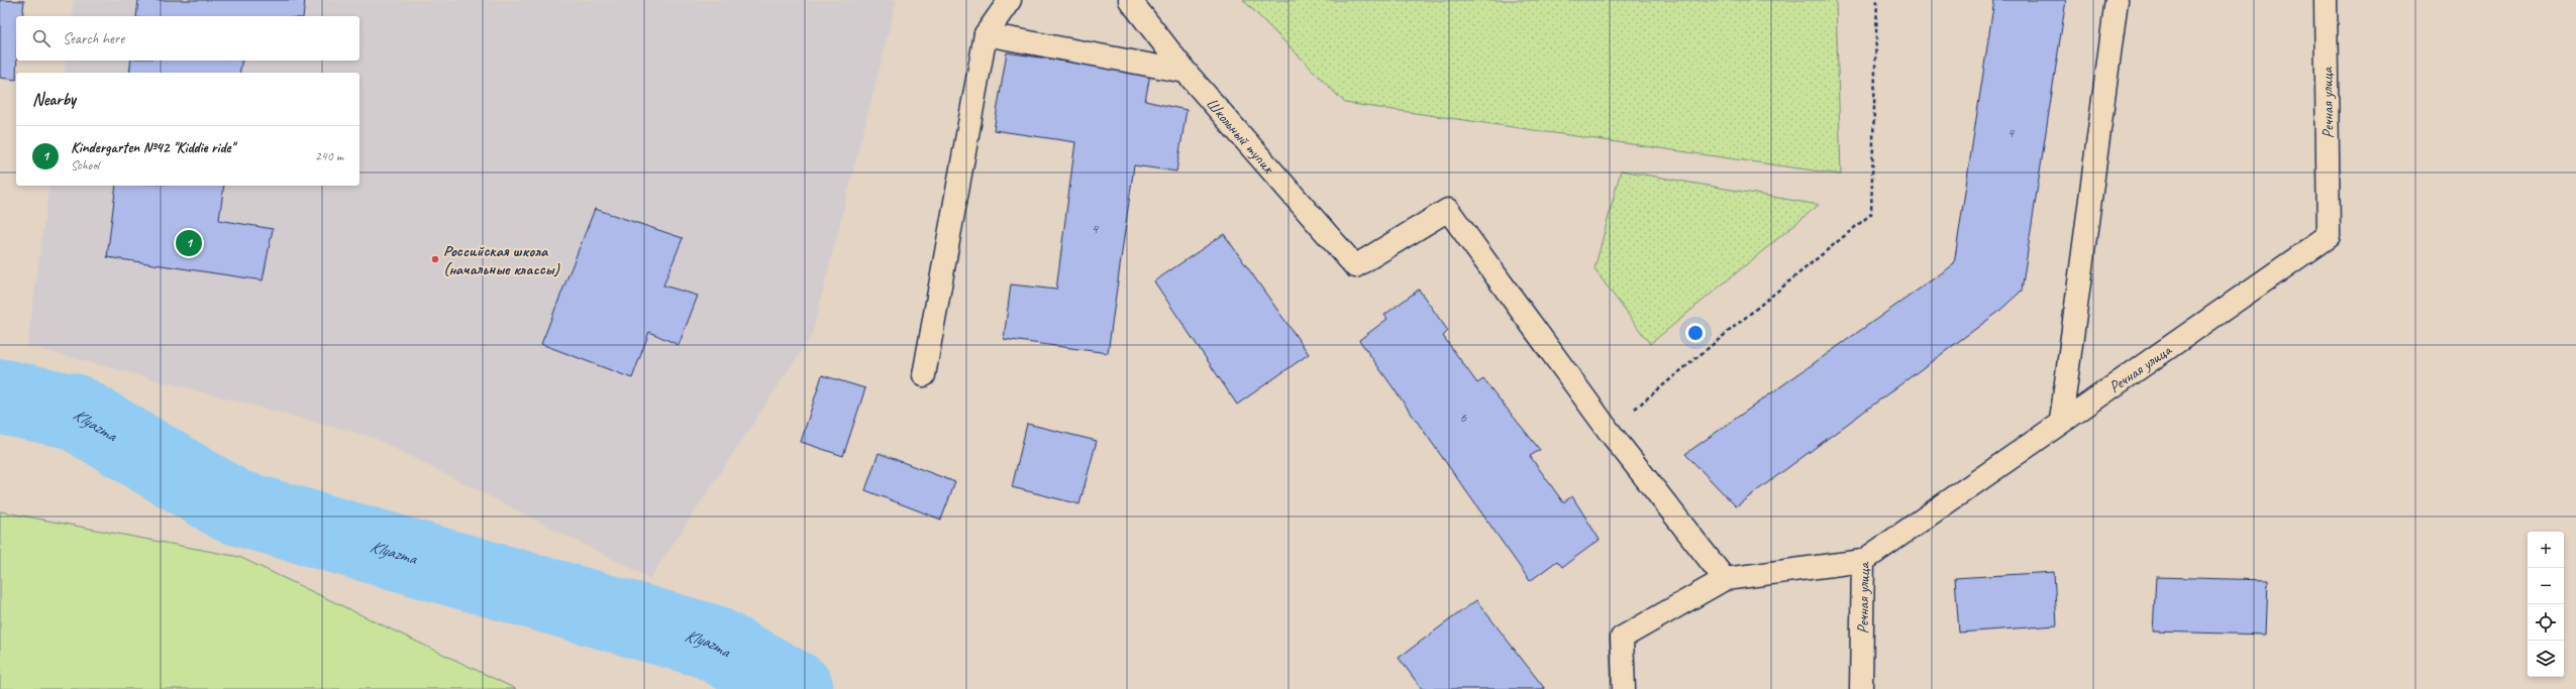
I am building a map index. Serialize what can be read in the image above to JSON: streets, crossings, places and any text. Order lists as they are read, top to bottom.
{
  "streets": {
    "street": ["Речная улица", "Школьный тупик"]
  },
  "water": ["Klyazma"],
  "places": ["Российская школа (начальные классы)"],
  "house_numbers": ["4", "4", "6"],
  "page": {
    "search": "Search here",
    "heading": "Nearby",
    "list": [
      {
        "mark": "1",
        "name": "Kindergarten №42 \"Kiddie ride\"",
        "note": "School",
        "value": "240 m"
      }
    ],
    "pins": "1",
    "map_buttons": ["+", "−"]
  }
}
